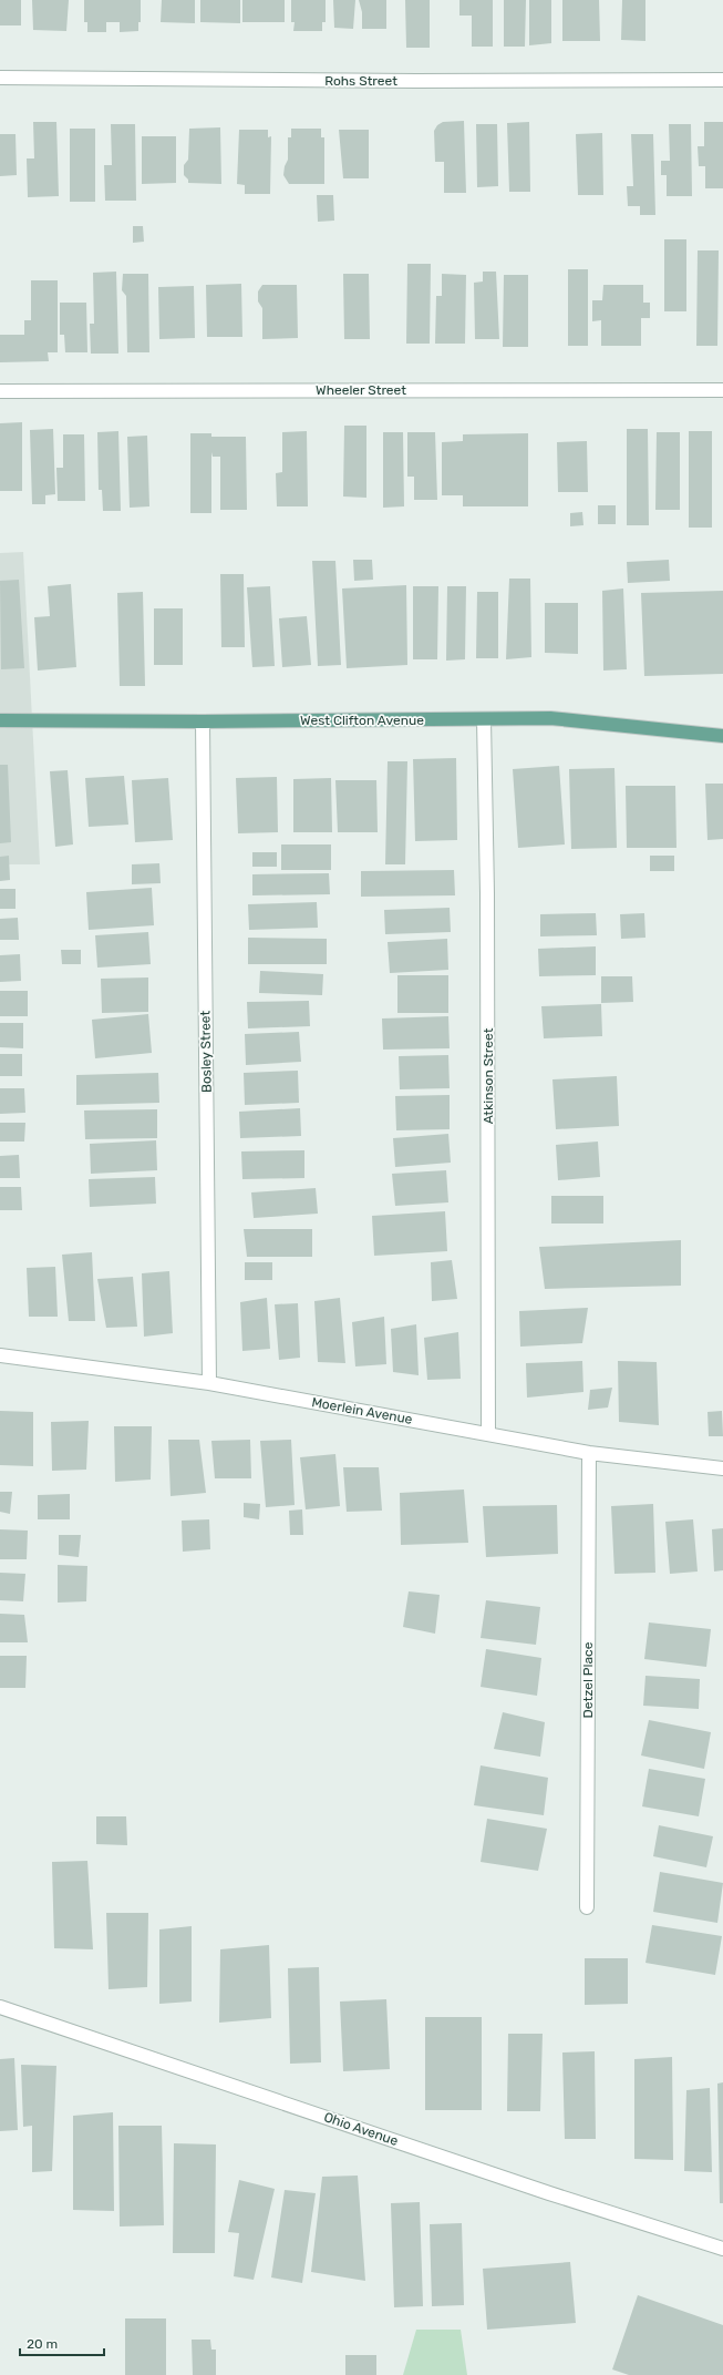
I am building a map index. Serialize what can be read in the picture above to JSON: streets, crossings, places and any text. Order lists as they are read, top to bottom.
{
  "streets": {
    "main road": ["West Clifton Avenue"],
    "street": [
      "Rohs Street",
      "Wheeler Street",
      "Bosley Street",
      "Atkinson Street",
      "Moerlein Avenue",
      "Detzel Place",
      "Ohio Avenue"
    ]
  },
  "crossings": [
    ["West Clifton Avenue", "Bosley Street"],
    ["West Clifton Avenue", "Atkinson Street"],
    ["Bosley Street", "Moerlein Avenue"],
    ["Atkinson Street", "Moerlein Avenue"],
    ["Moerlein Avenue", "Detzel Place"]
  ],
  "scale_bar": "20 m"
}
